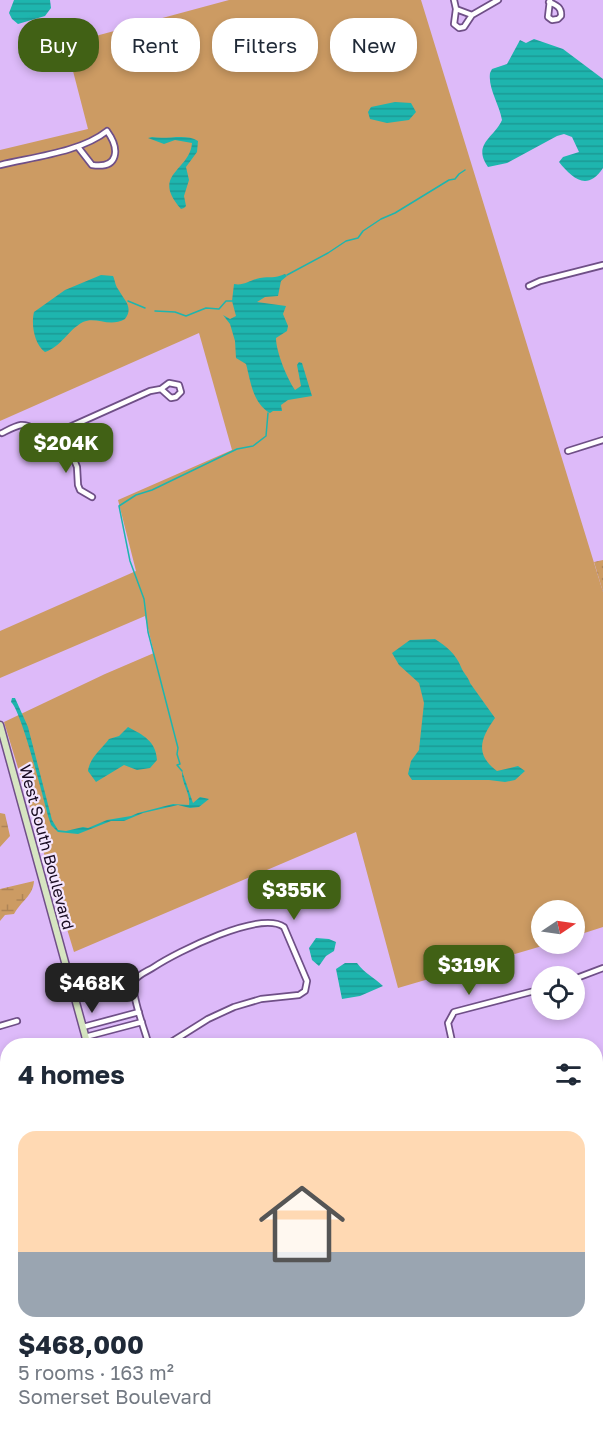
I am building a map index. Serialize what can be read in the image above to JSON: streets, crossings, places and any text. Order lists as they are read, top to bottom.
{
  "streets": {
    "main road": ["West South Boulevard"]
  },
  "north": "right",
  "page": {
    "chip": [
      "Buy",
      "Rent",
      "Filters",
      "New"
    ],
    "price": [
      "$204K",
      "$355K",
      "$319K",
      "$468K"
    ],
    "heading": "4 homes",
    "list": [
      {
        "name": "$468,000",
        "note": "5 rooms · 163 m² · Somerset Boulevard"
      }
    ]
  }
}
